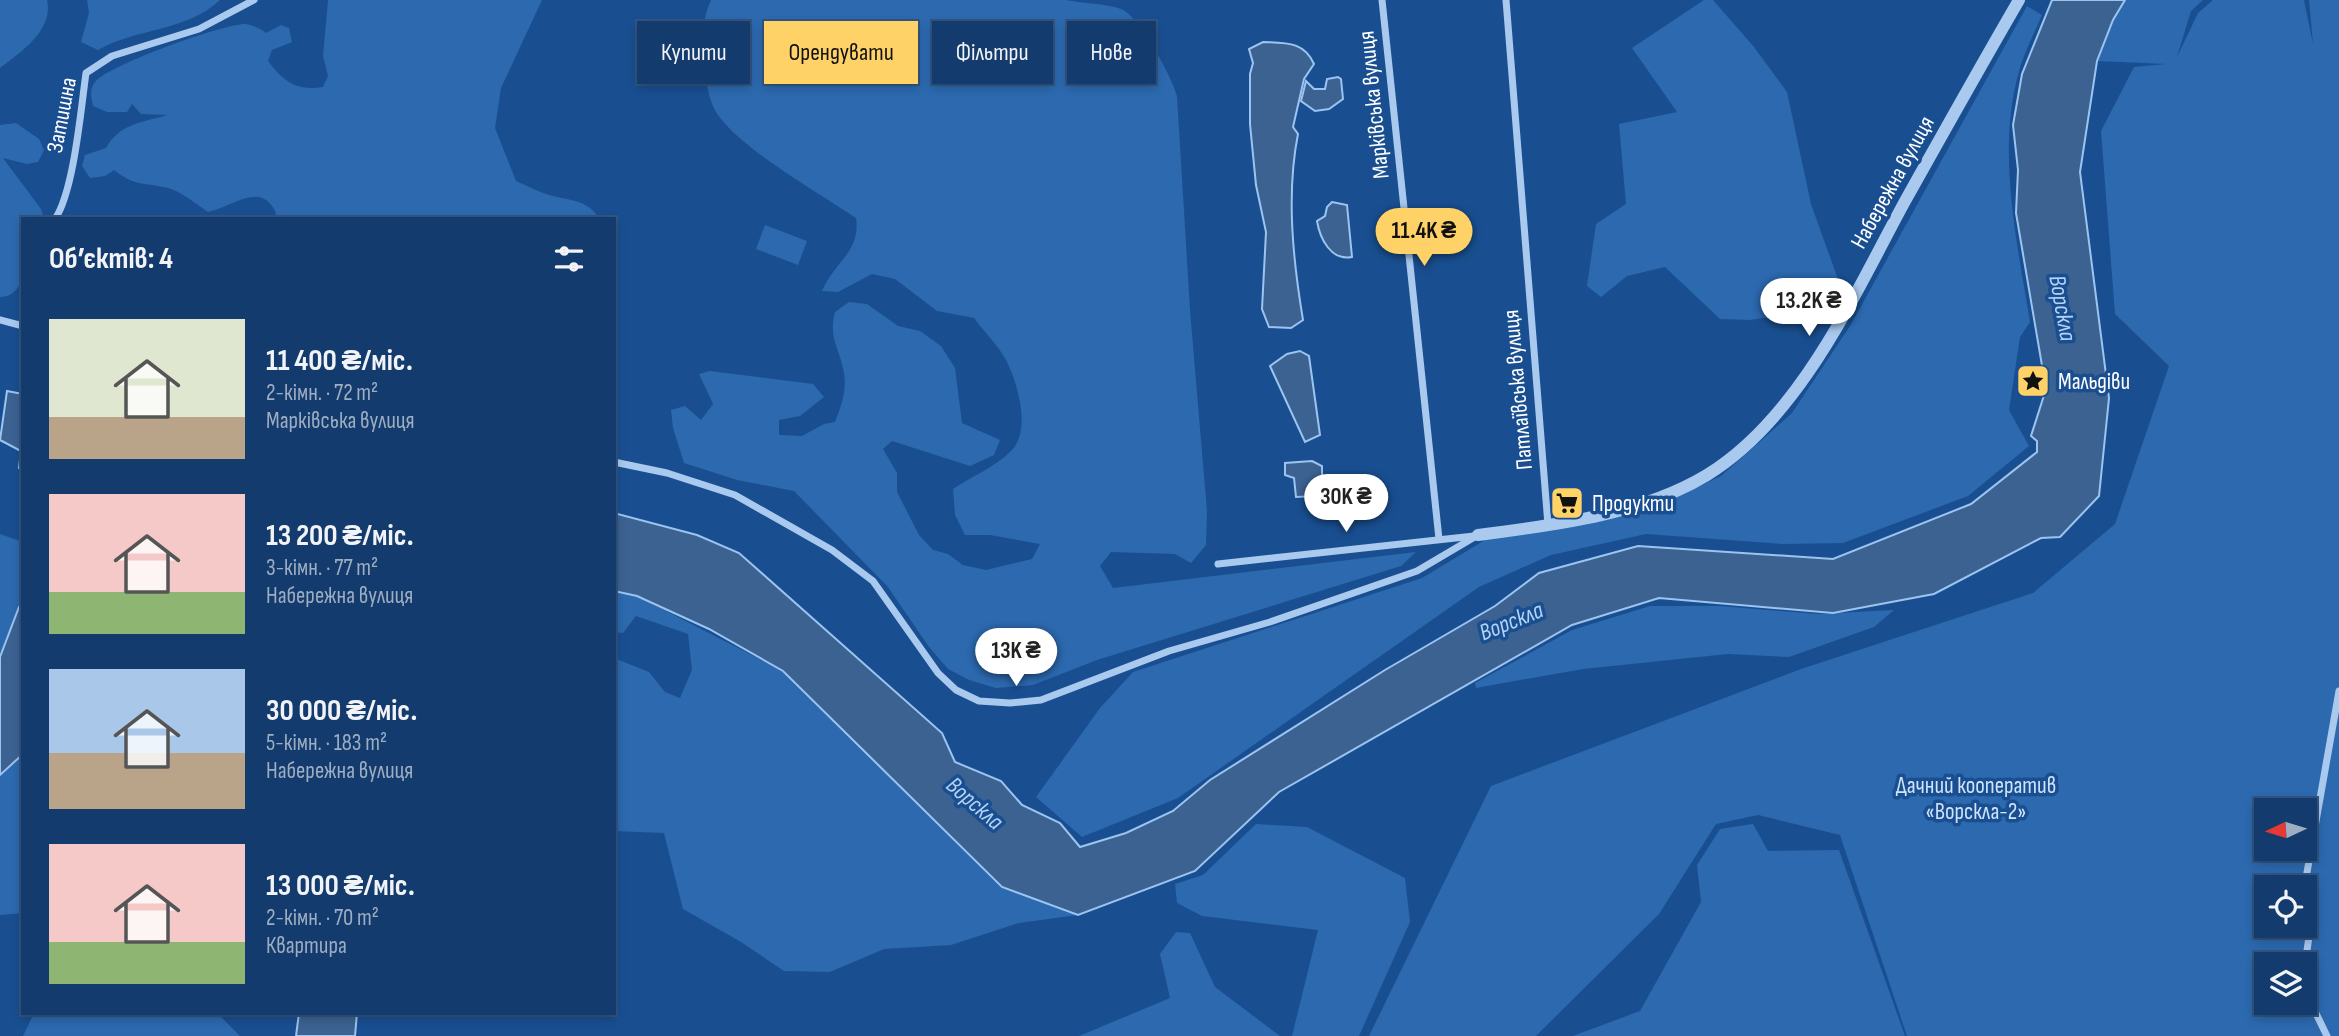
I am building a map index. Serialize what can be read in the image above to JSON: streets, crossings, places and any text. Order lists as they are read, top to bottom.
{
  "streets": {
    "street": [
      "Марківська вулиця",
      "Затишна",
      "Набережна вулиця",
      "Патлаївська вулиця"
    ]
  },
  "crossings": [
    ["Марківська вулиця", "Набережна вулиця"],
    ["Набережна вулиця", "Патлаївська вулиця"]
  ],
  "water": ["Ворскла"],
  "parks": ["Дачний кооператив «Ворскла-2»"],
  "places": {
    "place": ["Мальдіви"],
    "supermarket": ["Продукти"]
  },
  "north": "left",
  "page": {
    "chip": [
      "Купити",
      "Орендувати",
      "Фільтри",
      "Нове"
    ],
    "price": [
      "11.4K ₴",
      "13.2K ₴",
      "30K ₴",
      "13K ₴"
    ],
    "heading": "Об’єктів: 4",
    "list": [
      {
        "name": "11 400 ₴/міс.",
        "note": "2-кімн. · 72 m² · Марківська вулиця"
      },
      {
        "name": "13 200 ₴/міс.",
        "note": "3-кімн. · 77 m² · Набережна вулиця"
      },
      {
        "name": "30 000 ₴/міс.",
        "note": "5-кімн. · 183 m² · Набережна вулиця"
      },
      {
        "name": "13 000 ₴/міс.",
        "note": "2-кімн. · 70 m² · Квартира"
      }
    ]
  }
}
